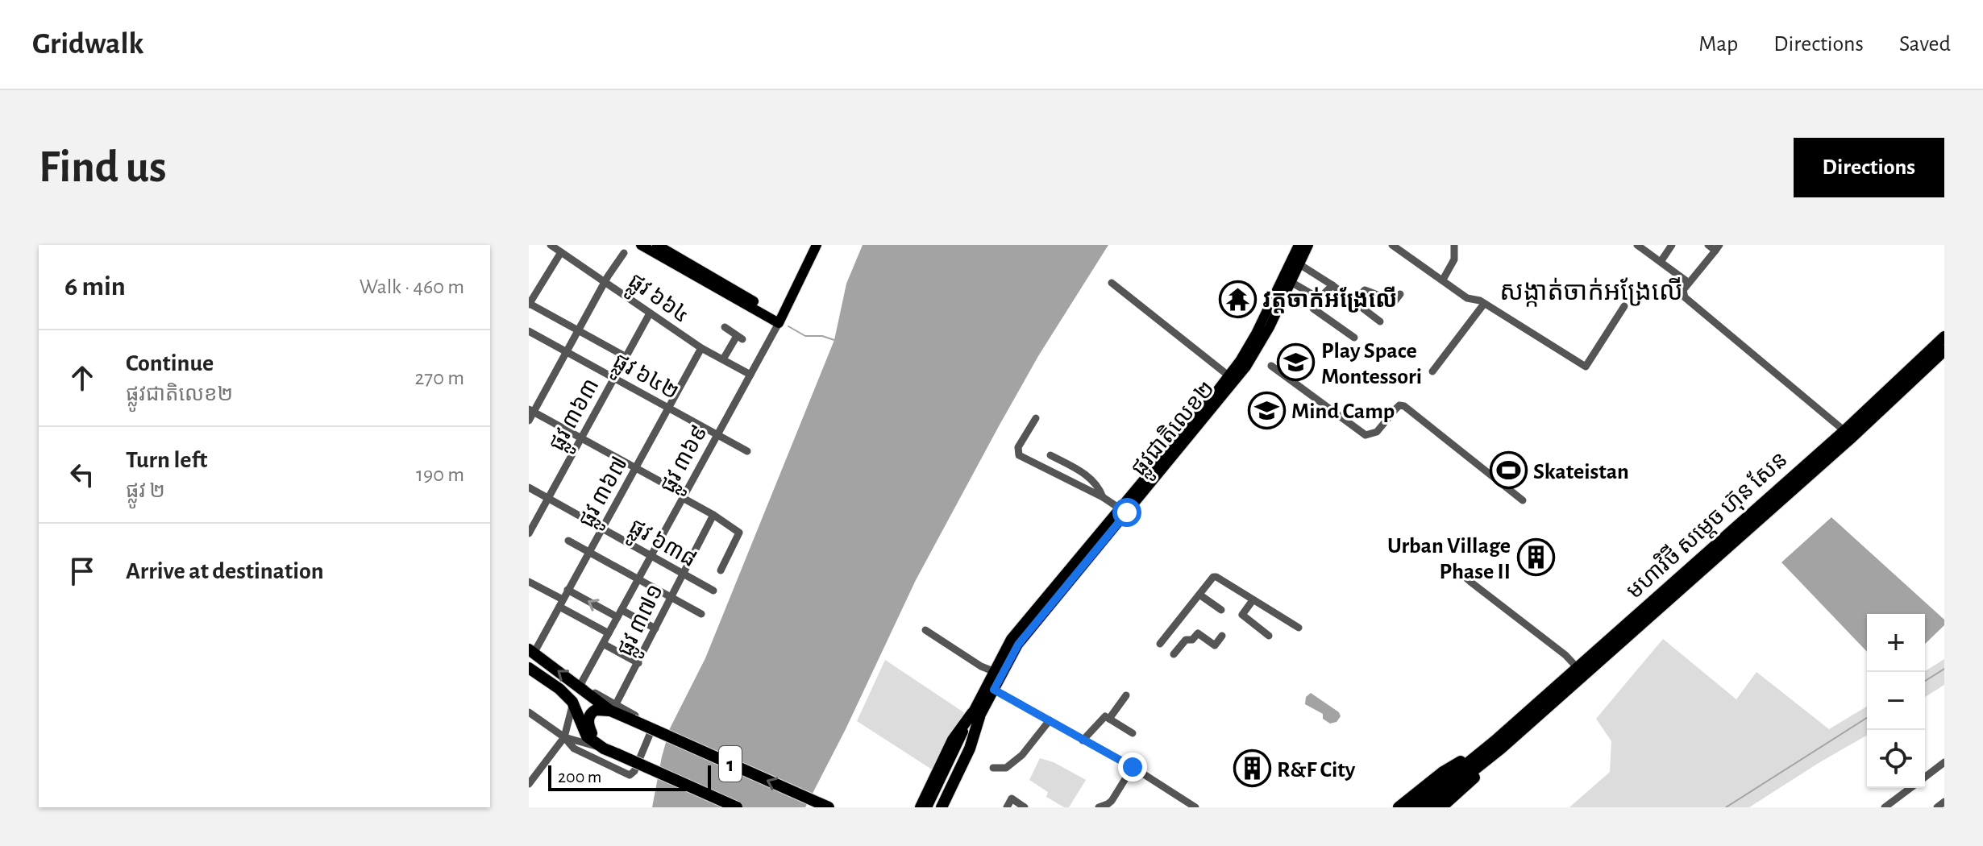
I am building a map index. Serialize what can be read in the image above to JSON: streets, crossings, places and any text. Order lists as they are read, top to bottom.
{
  "streets": {
    "highway": ["មហាវិថី សម្តេច ហ៊ុន សែន", "1"],
    "main road": ["ផ្លូវជាតិលេខ២", "ផ្លូវ ៣៦៩"],
    "street": [
      "ផ្លូវ ៦៦៤",
      "ផ្លូវ ៦៤២",
      "ផ្លូវ ៣៦៣",
      "ផ្លូវ ៣៦៧",
      "ផ្លូវ ៦៣៨",
      "ផ្លូវ ៣៧១"
    ]
  },
  "crossings": [
    ["ផ្លូវ ៦៦៤", "ផ្លូវ ៣៦៣"],
    ["ផ្លូវ ៦៦៤", "ផ្លូវ ៣៦៩"],
    ["ផ្លូវ ៦៦៤", "ផ្លូវ ៣៦៧"],
    ["ផ្លូវ ៦៤២", "ផ្លូវ ៣៦៣"],
    ["ផ្លូវ ៦៤២", "ផ្លូវ ៣៦៩"],
    ["ផ្លូវ ៦៤២", "ផ្លូវ ៣៦៧"],
    ["ផ្លូវ ៣៦៣", "ផ្លូវ ៦៣៨"],
    ["ផ្លូវ ៣៦៩", "ផ្លូវ ៦៣៨"],
    ["ផ្លូវ ៣៦៩", "1"],
    ["ផ្លូវ ៣៦៧", "ផ្លូវ ៦៣៨"],
    ["ផ្លូវ ៣៦៧", "1"],
    ["ផ្លូវ ៦៣៨", "ផ្លូវ ៣៧១"],
    ["ផ្លូវ ៣៧១", "1"]
  ],
  "districts": ["សង្កាត់ចាក់អង្រែលើ"],
  "places": {
    "temple": ["វត្តចាក់អង្រែលើ"],
    "school or university": ["Play Space Montessori", "Mind Camp"],
    "sports": ["Skateistan"],
    "building": ["Urban Village Phase II", "R&F City"]
  },
  "scale_bar": "200 m",
  "page": {
    "header": "Gridwalk",
    "nav": ["Map", "Directions", "Saved"],
    "buttons": "Directions",
    "title": "Find us",
    "heading": ["6 min", "Walk · 460 m"],
    "list": [
      ["Continue", "ផ្លូវជាតិលេខ២", "270 m"],
      ["Turn left", "ផ្លូវ ២", "190 m"],
      "Arrive at destination"
    ],
    "map_buttons": ["+", "−"],
    "scale": "200 m"
  }
}
